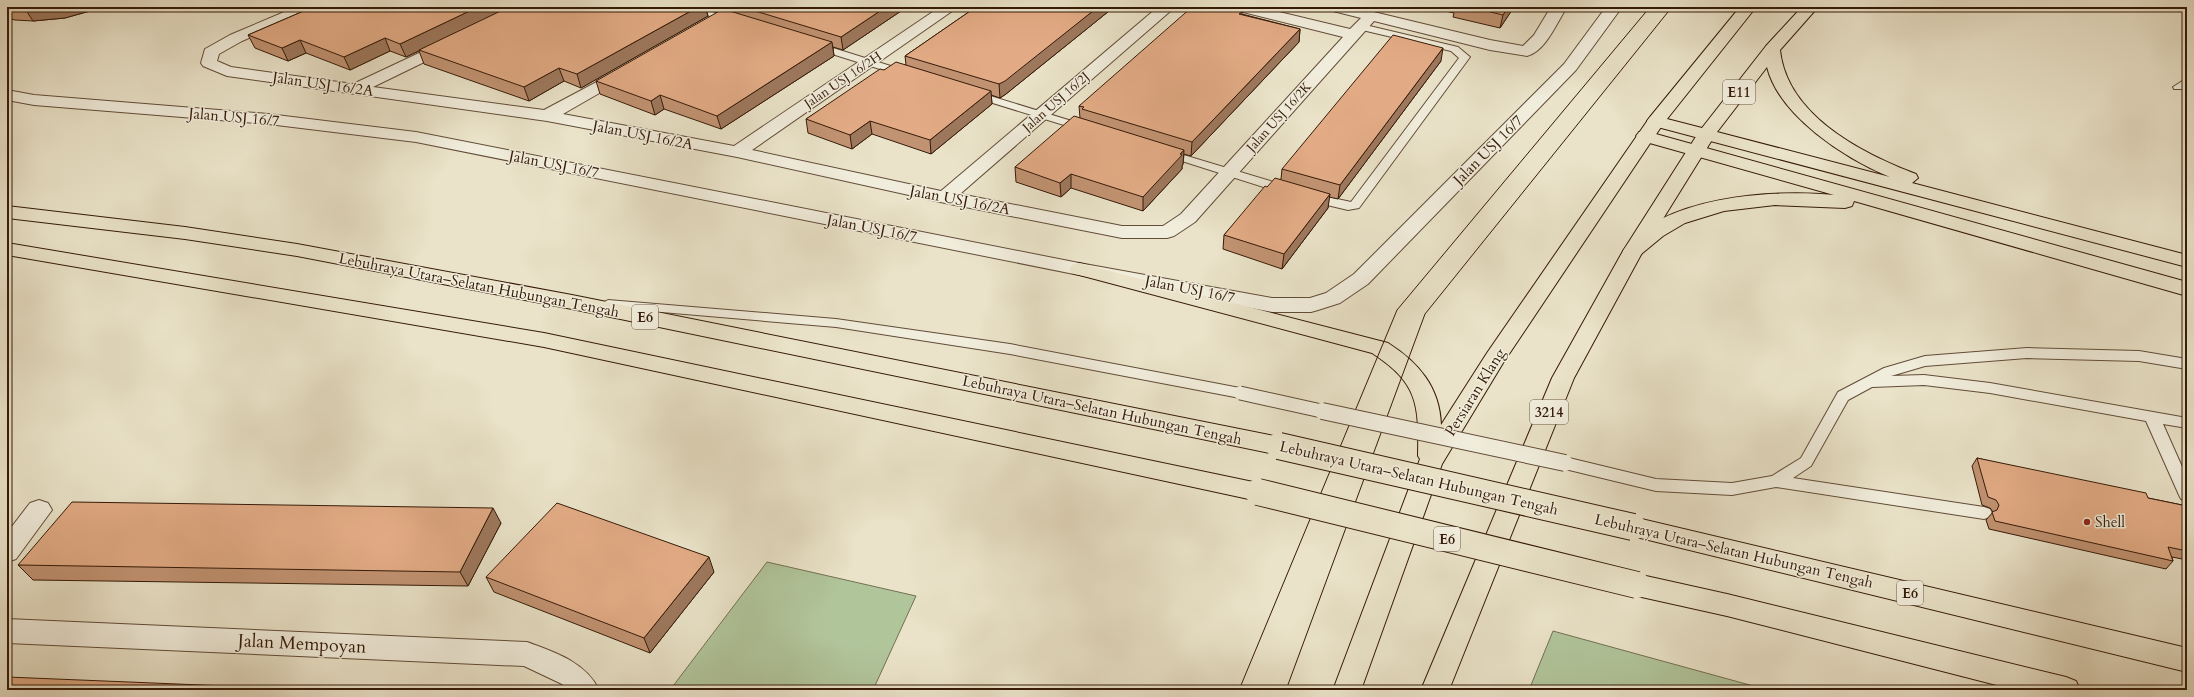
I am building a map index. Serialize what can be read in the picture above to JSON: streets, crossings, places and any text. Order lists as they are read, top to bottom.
{
  "streets": {
    "main road": [
      "E11",
      "Lebuhraya Utara–Selatan Hubungan Tengah",
      "E6",
      "Persiaran Klang",
      "3214"
    ],
    "street": [
      "Jalan USJ 16/2H",
      "Jalan USJ 16/2A",
      "Jalan USJ 16/2J",
      "Jalan USJ 16/7",
      "Jalan USJ 16/2K",
      "Jalan Mempoyan"
    ]
  },
  "crossings": [
    ["Jalan USJ 16/2H", "Jalan USJ 16/2A"],
    ["Jalan USJ 16/2A", "Jalan USJ 16/2J"],
    ["Jalan USJ 16/2A", "Jalan USJ 16/2K"],
    ["E11", "3214"]
  ],
  "places": ["Shell"]
}
